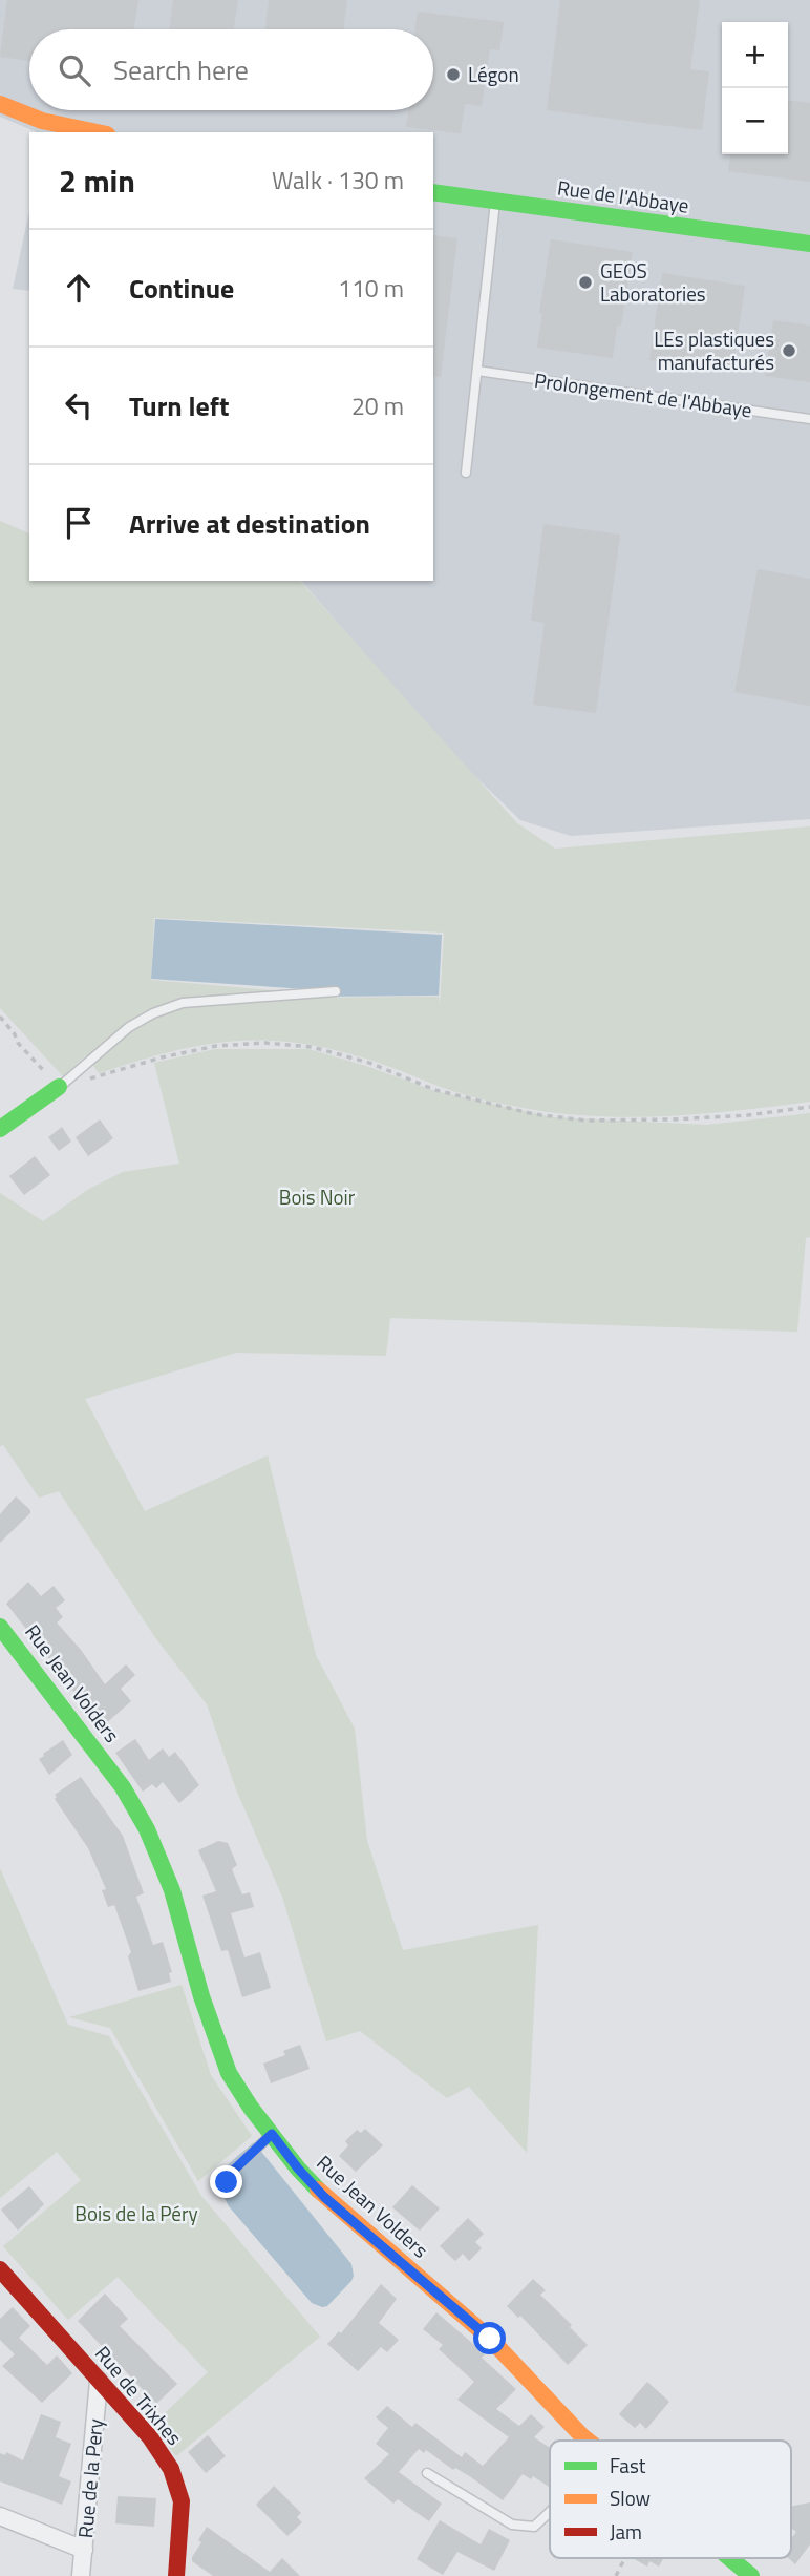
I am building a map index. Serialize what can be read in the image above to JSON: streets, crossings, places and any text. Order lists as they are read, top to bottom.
{
  "streets": {
    "street": [
      "Rue de l'Abbaye",
      "Rue Jean Volders",
      "Rue de Trixhes",
      "Rue de la Pery"
    ],
    "lane": ["Prolongement de l'Abbaye"]
  },
  "crossings": [
    ["Rue de Trixhes", "Rue de la Pery"]
  ],
  "parks": ["Bois Noir", "Bois de la Péry"],
  "places": ["Légon", "GEOS Laboratories", "LEs plastiques manufacturés"],
  "legend": ["Fast", "Slow", "Jam"],
  "page": {
    "map_buttons": ["+", "−"],
    "search": "Search here",
    "heading": ["2 min", "Walk · 130 m"],
    "list": [
      ["Continue", "110 m"],
      ["Turn left", "20 m"],
      "Arrive at destination"
    ]
  }
}
